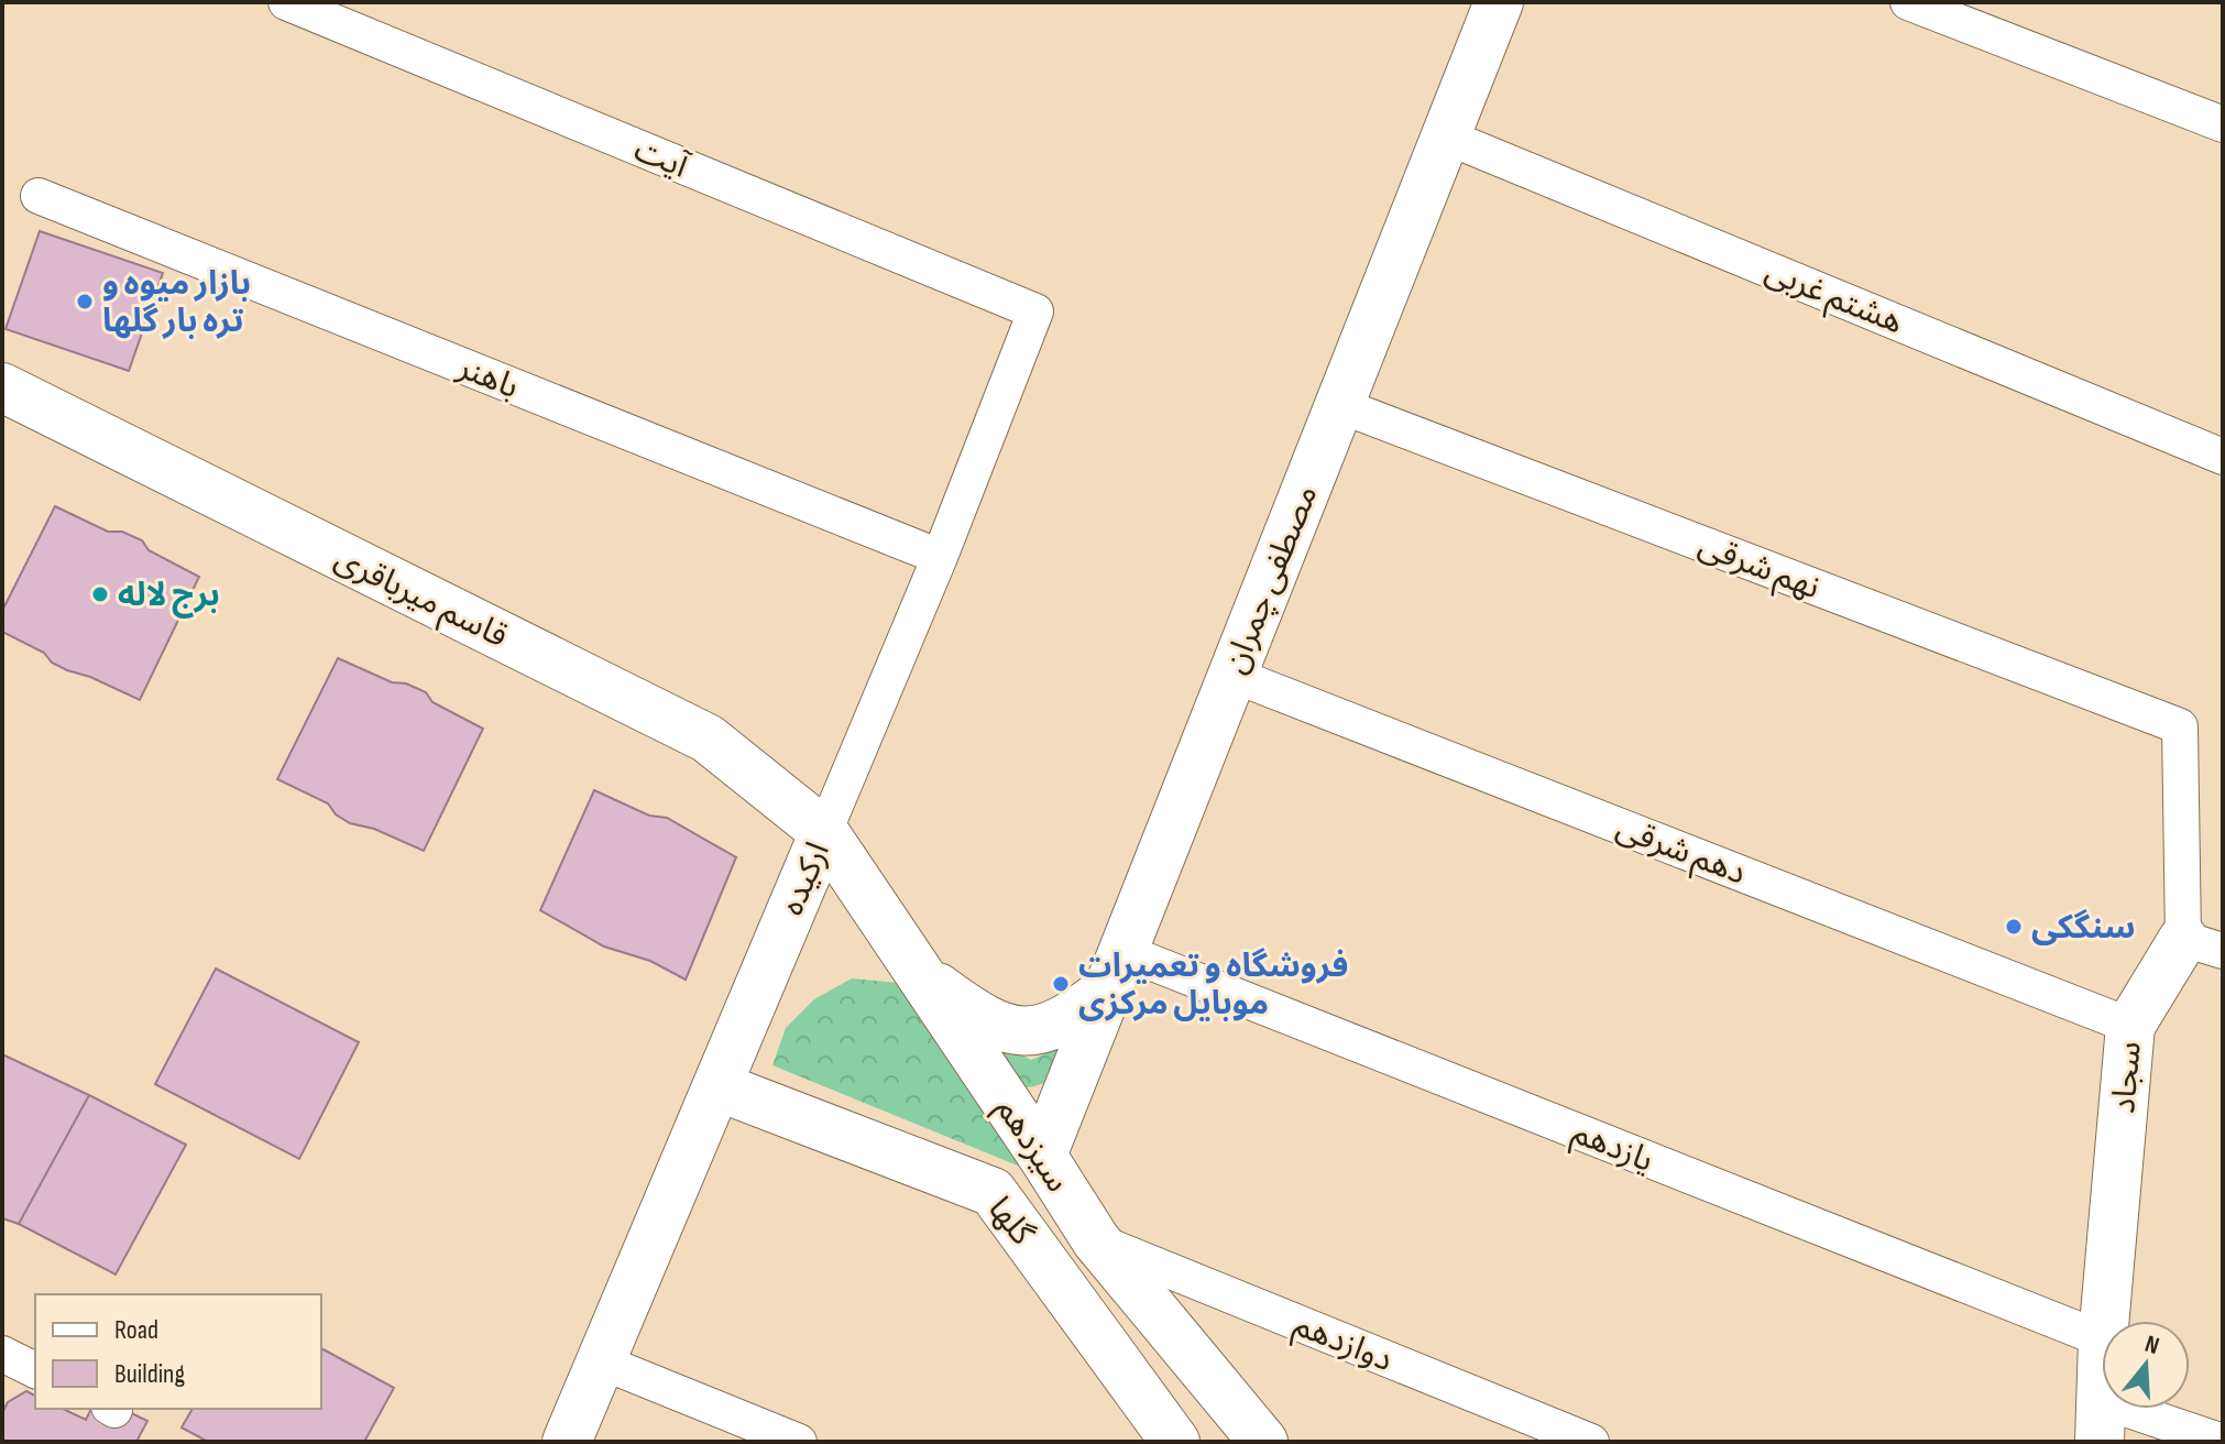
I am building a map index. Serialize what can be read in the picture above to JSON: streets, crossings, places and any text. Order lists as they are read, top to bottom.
{
  "streets": {
    "street": [
      "آیت",
      "هشتم غربی",
      "باهنر",
      "نهم شرقی",
      "مصطفی چمران",
      "قاسم میرباقری",
      "دهم شرقی",
      "ارکیده",
      "سجاد",
      "سیزدهم",
      "یازدهم",
      "گلها",
      "دوازدهم"
    ]
  },
  "crossings": [
    ["آیت", "ارکیده"],
    ["هشتم غربی", "مصطفی چمران"],
    ["باهنر", "ارکیده"],
    ["نهم شرقی", "مصطفی چمران"],
    ["نهم شرقی", "سجاد"],
    ["مصطفی چمران", "دهم شرقی"],
    ["مصطفی چمران", "سیزدهم"],
    ["مصطفی چمران", "یازدهم"],
    ["قاسم میرباقری", "ارکیده"],
    ["قاسم میرباقری", "سیزدهم"],
    ["دهم شرقی", "سجاد"],
    ["ارکیده", "سیزدهم"],
    ["ارکیده", "گلها"],
    ["سیزدهم", "دوازدهم"]
  ],
  "places": [
    "بازار میوه و تره بار گلها",
    "برج لاله",
    "سنگکی",
    "فروشگاه و تعمیرات موبایل مرکزی"
  ],
  "legend": ["Road", "Building"],
  "north": "top"
}
